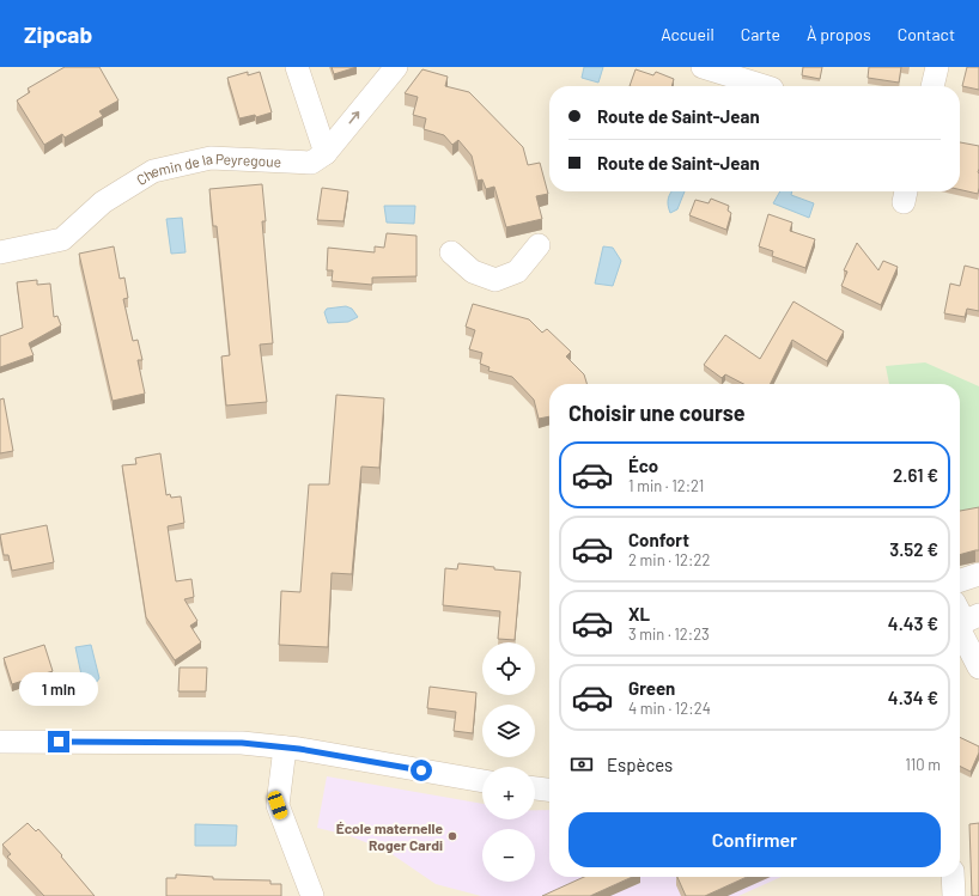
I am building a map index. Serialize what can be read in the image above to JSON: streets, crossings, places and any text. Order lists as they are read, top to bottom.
{
  "streets": {
    "street": ["Chemin de la Peyregoue"]
  },
  "places": ["École maternelle Roger Cardi"],
  "page": {
    "header": "Zipcab",
    "nav": [
      "Accueil",
      "Carte",
      "À propos",
      "Contact"
    ],
    "banner": ["Route de Saint-Jean", "Route de Saint-Jean"],
    "heading": "Choisir une course",
    "list": [
      {
        "name": "Éco",
        "note": "1 min · 12:21",
        "value": "2.61 €"
      },
      {
        "name": "Confort",
        "note": "2 min · 12:22",
        "value": "3.52 €"
      },
      {
        "name": "XL",
        "note": "3 min · 12:23",
        "value": "4.43 €"
      },
      {
        "name": "Green",
        "note": "4 min · 12:24",
        "value": "4.34 €"
      }
    ],
    "map_buttons": ["+", "−"],
    "bubble": "1 min",
    "pay": ["Espèces", "110 m"],
    "buttons": "Confirmer"
  }
}
